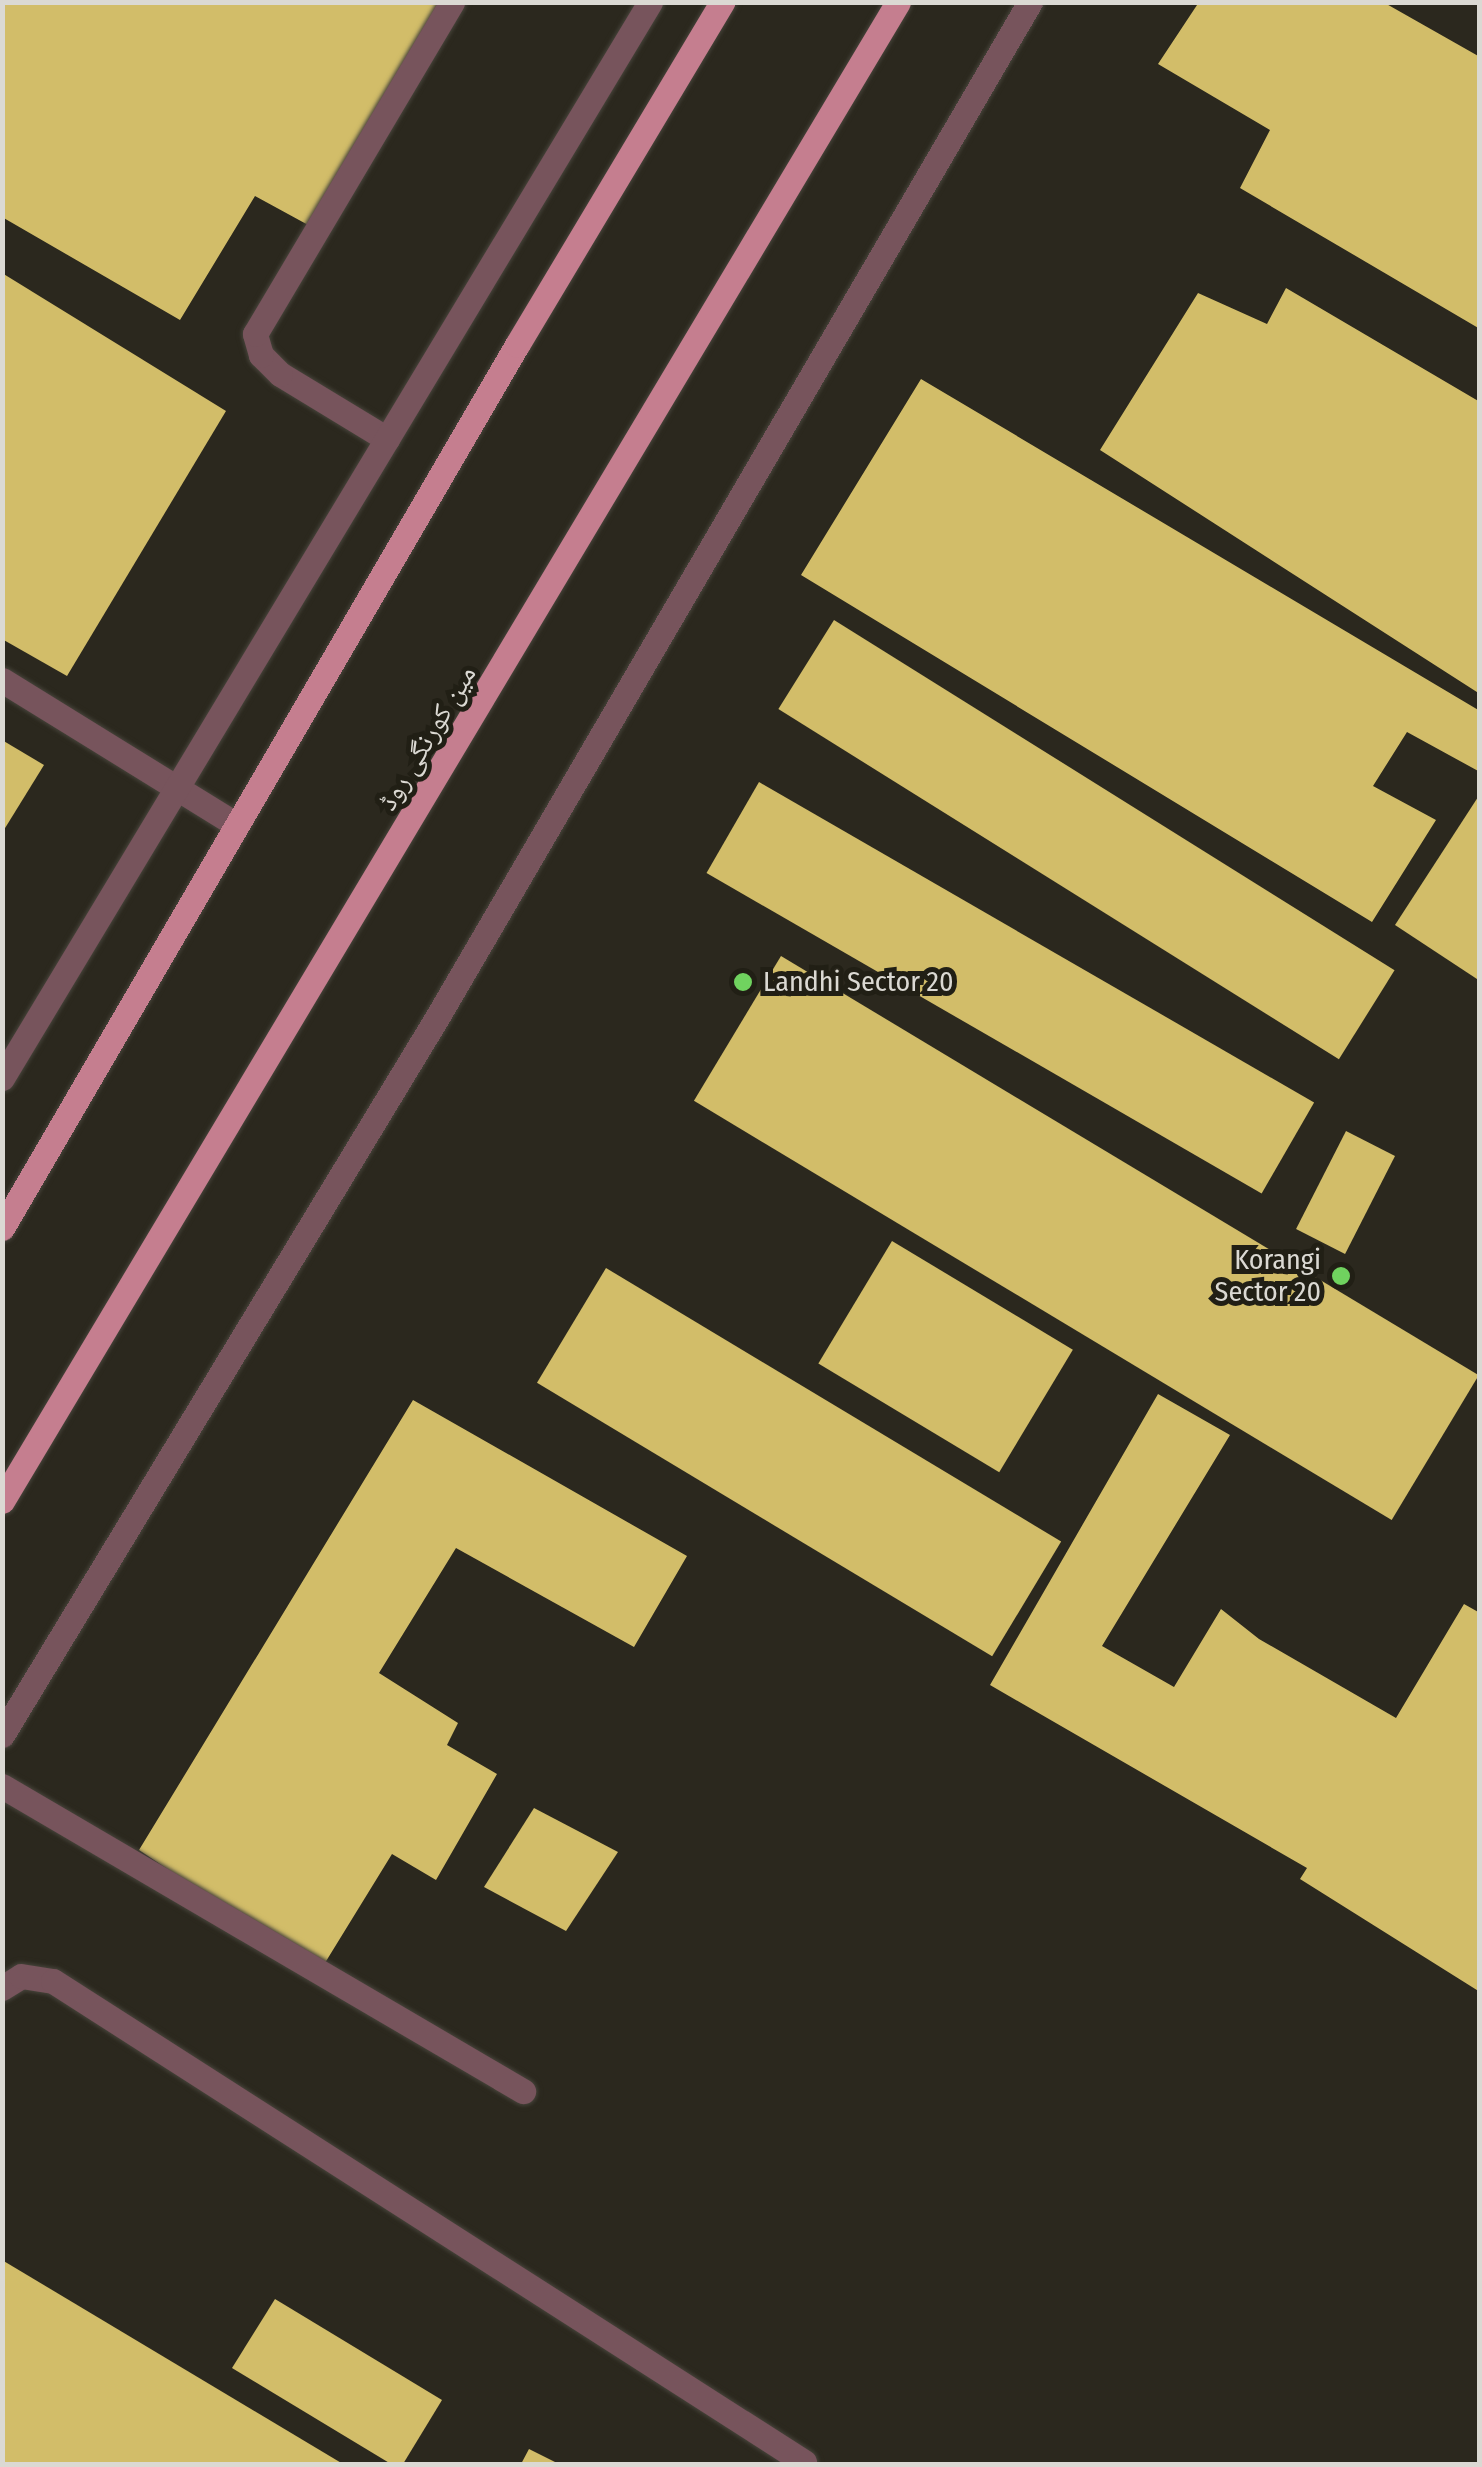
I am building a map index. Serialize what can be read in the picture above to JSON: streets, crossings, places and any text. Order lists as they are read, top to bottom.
{
  "streets": {
    "main road": ["مین کورنگی روڈ"]
  },
  "places": ["Landhi Sector 20", "Korangi Sector 20"]
}
